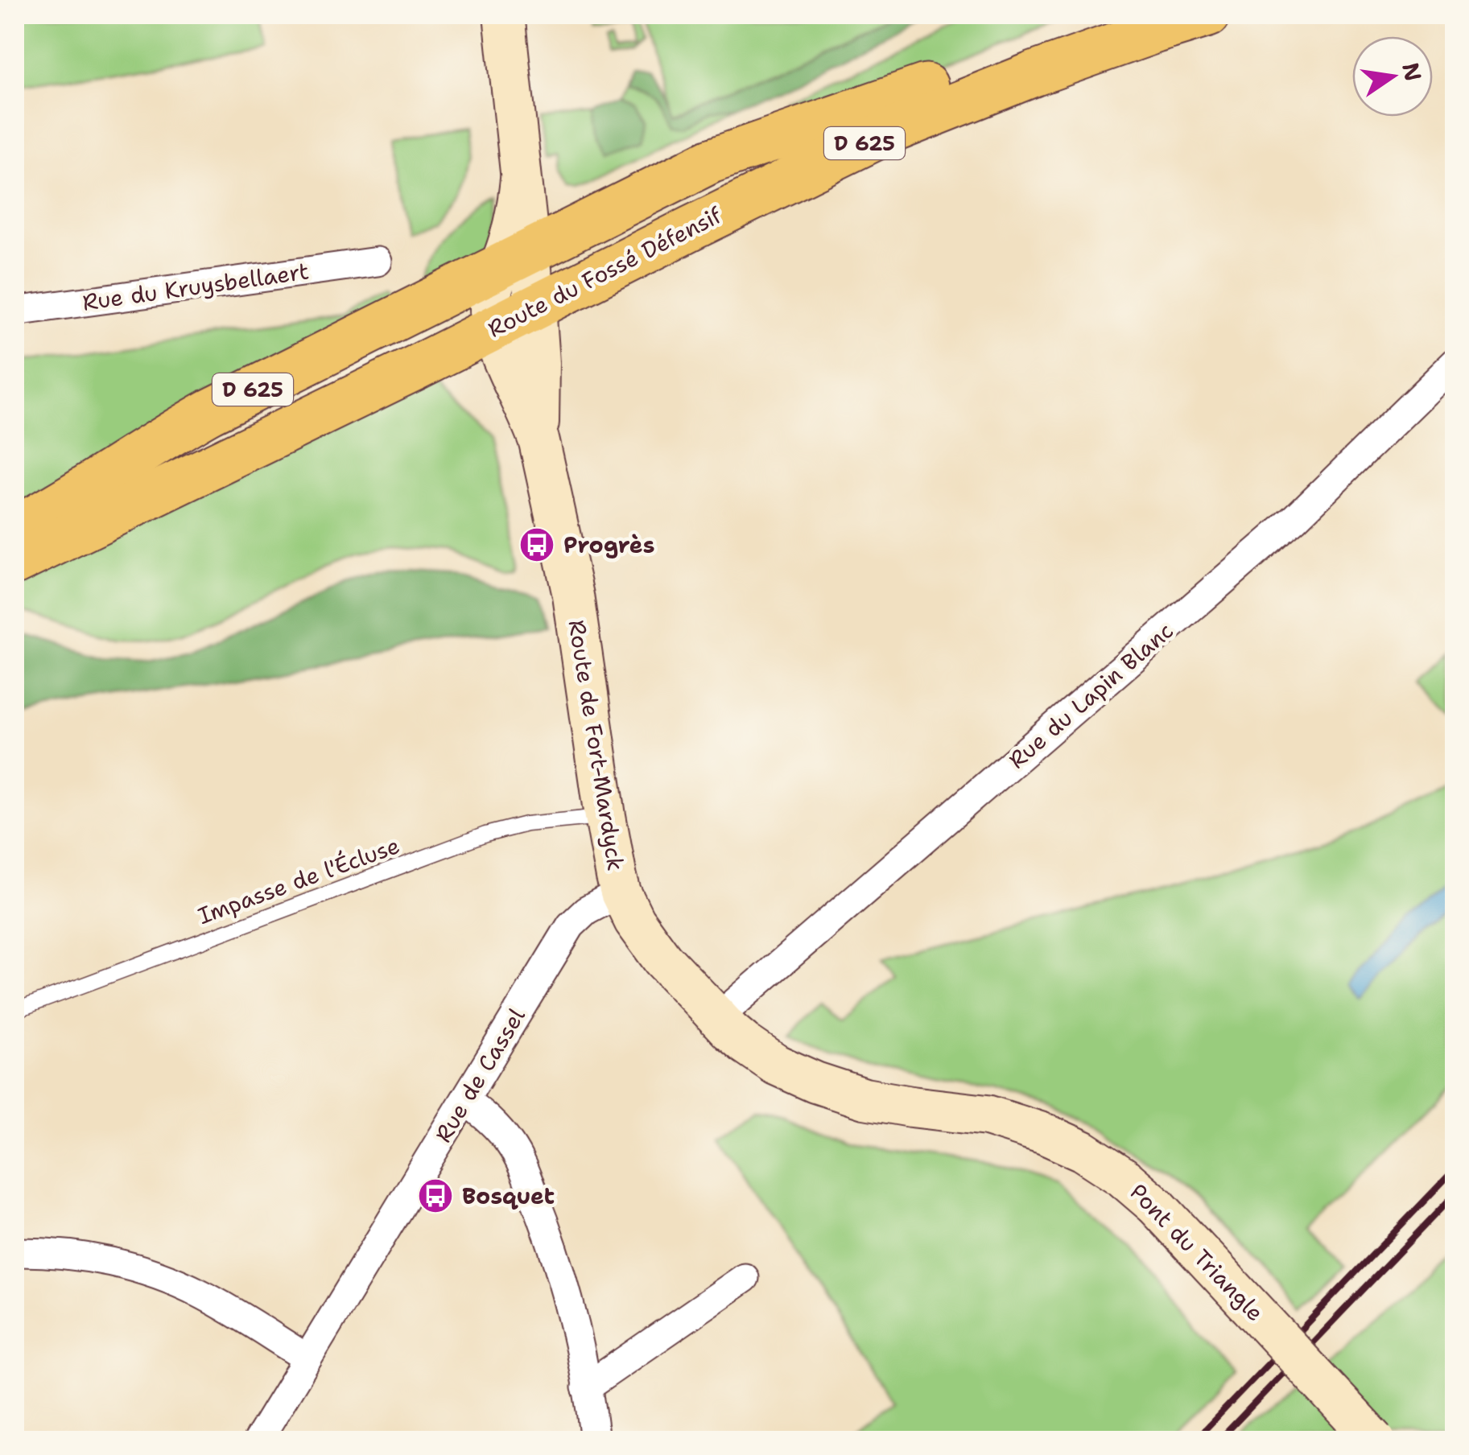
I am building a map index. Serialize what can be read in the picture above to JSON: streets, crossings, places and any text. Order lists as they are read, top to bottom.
{
  "streets": {
    "main road": ["D 625", "Route du Fossé Défensif"],
    "street": [
      "Rue du Kruysbellaert",
      "Rue du Lapin Blanc",
      "Route de Fort-Mardyck",
      "Rue de Cassel",
      "Pont du Triangle"
    ],
    "lane": ["Impasse de l'Écluse"]
  },
  "crossings": [
    ["D 625", "Route de Fort-Mardyck"],
    ["Route du Fossé Défensif", "Route de Fort-Mardyck"],
    ["Rue du Lapin Blanc", "Route de Fort-Mardyck"],
    ["Rue du Lapin Blanc", "Pont du Triangle"],
    ["Route de Fort-Mardyck", "Impasse de l'Écluse"],
    ["Route de Fort-Mardyck", "Rue de Cassel"],
    ["Route de Fort-Mardyck", "Pont du Triangle"]
  ],
  "places": {
    "bus stop": ["Progrès", "Bosquet"]
  },
  "north": "right"
}
